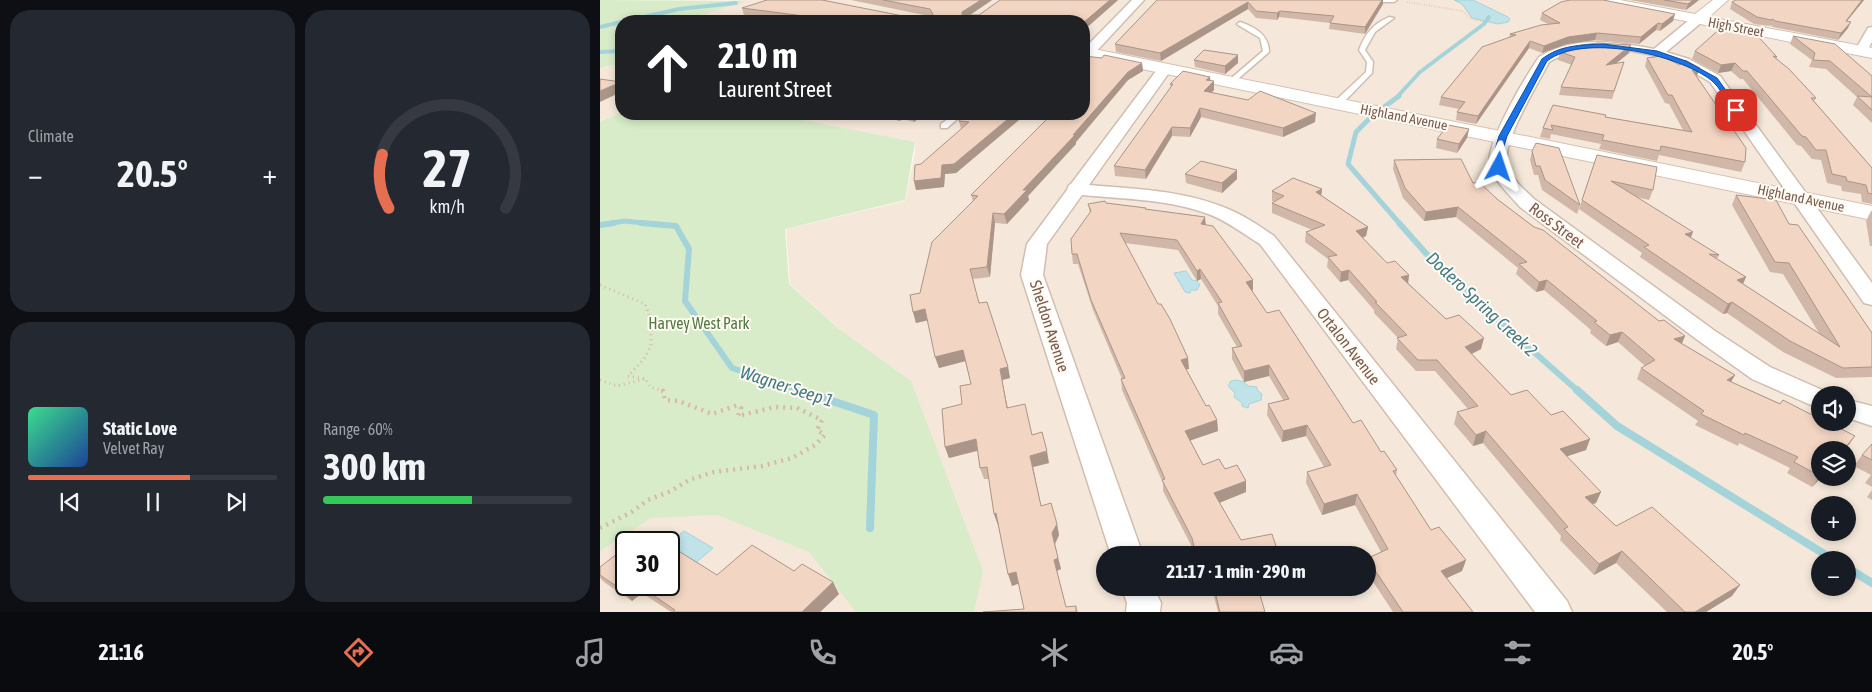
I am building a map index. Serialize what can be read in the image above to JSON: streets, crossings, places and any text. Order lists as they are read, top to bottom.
{
  "streets": {
    "street": [
      "High Street",
      "Highland Avenue",
      "Ross Street",
      "Sheldon Avenue",
      "Ortalon Avenue"
    ]
  },
  "crossings": [
    ["Highland Avenue", "Ross Street"],
    ["Highland Avenue", "Sheldon Avenue"],
    ["Sheldon Avenue", "Ortalon Avenue"]
  ],
  "water": ["Dodero Spring Creek 2", "Wagner Seep 1"],
  "parks": ["Harvey West Park"],
  "page": {
    "tile": [
      "Climate",
      ["Range · 60%", "300 km"]
    ],
    "turn": ["210 m", "Laurent Street"],
    "heat": ["−", "20.5°", "+"],
    "map_buttons": ["+", "−"],
    "song": ["Static Love", "Velvet Ray"],
    "limit": "30",
    "trip": "21:17 · 1 min · 290 m",
    "tabs": ["21:16", "20.5°"],
    "gauge": ["27", "km/h"]
  }
}
